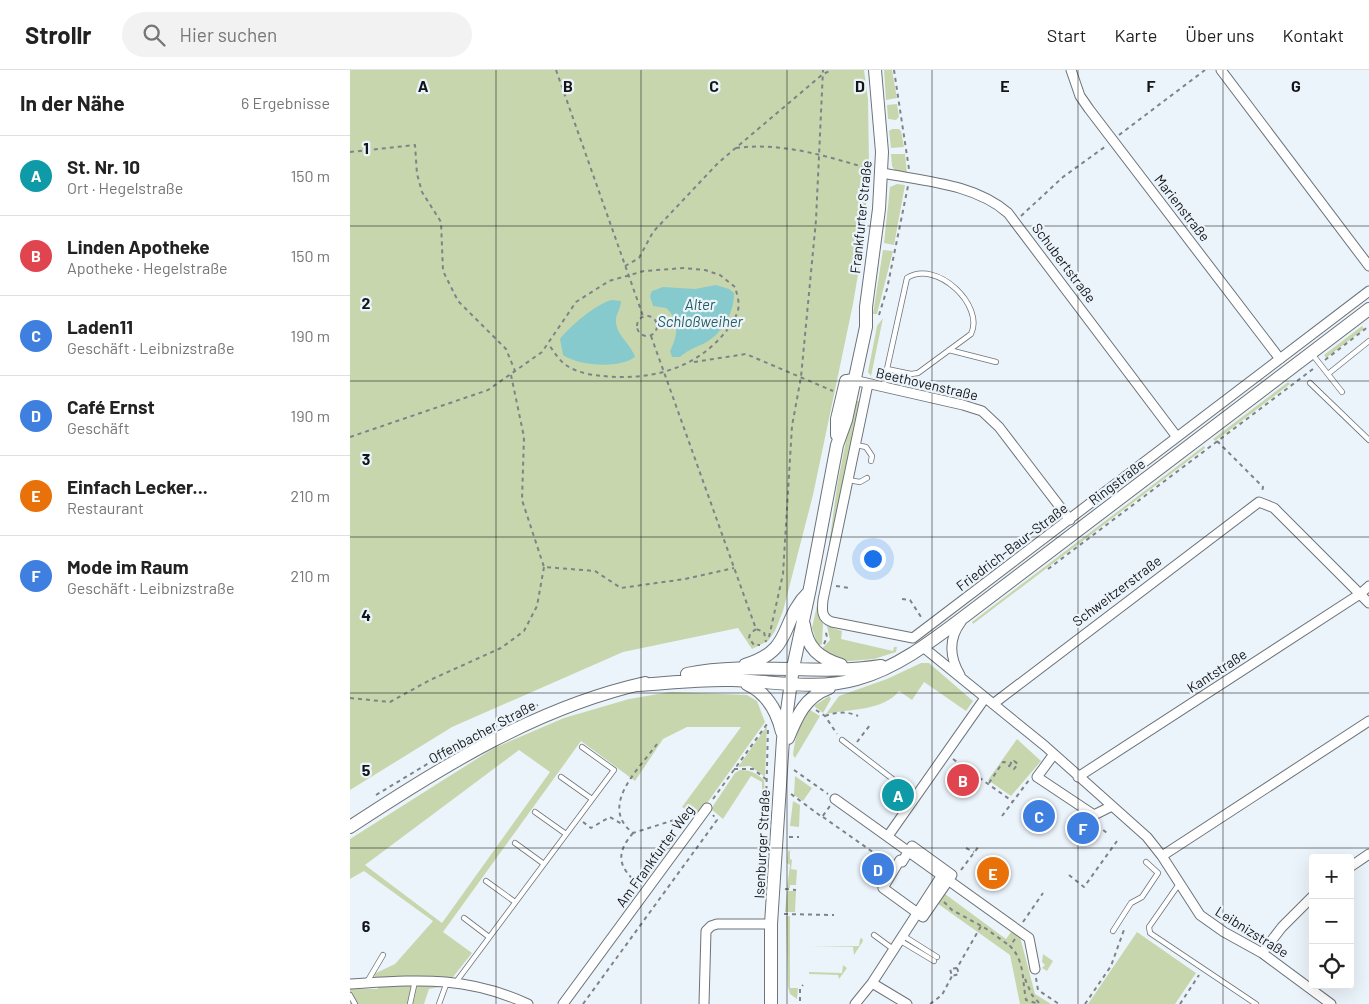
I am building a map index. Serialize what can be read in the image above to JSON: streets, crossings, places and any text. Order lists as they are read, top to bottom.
{
  "streets": {
    "main road": [
      "Frankfurter Straße",
      "Ringstraße",
      "Offenbacher Straße",
      "Isenburger Straße"
    ],
    "street": [
      "Marienstraße",
      "Schubertstraße",
      "Beethovenstraße",
      "Friedrich-Baur-Straße",
      "Schweitzerstraße",
      "Kantstraße",
      "Am Frankfurter Weg",
      "Leibnizstraße"
    ]
  },
  "crossings": [
    ["Marienstraße", "Friedrich-Baur-Straße"],
    ["Frankfurter Straße", "Schubertstraße"],
    ["Frankfurter Straße", "Beethovenstraße"],
    ["Frankfurter Straße", "Ringstraße"],
    ["Frankfurter Straße", "Offenbacher Straße"],
    ["Frankfurter Straße", "Isenburger Straße"],
    ["Schubertstraße", "Friedrich-Baur-Straße"],
    ["Beethovenstraße", "Friedrich-Baur-Straße"],
    ["Ringstraße", "Offenbacher Straße"],
    ["Ringstraße", "Isenburger Straße"],
    ["Ringstraße", "Leibnizstraße"],
    ["Schweitzerstraße", "Leibnizstraße"],
    ["Kantstraße", "Leibnizstraße"],
    ["Offenbacher Straße", "Isenburger Straße"]
  ],
  "water": ["Alter Schloßweiher"],
  "page": {
    "header": "Strollr",
    "search": "Hier suchen",
    "nav": [
      "Start",
      "Karte",
      "Über uns",
      "Kontakt"
    ],
    "heading": ["In der Nähe", "6 Ergebnisse"],
    "list": [
      {
        "mark": "A",
        "name": "St. Nr. 10",
        "note": "Ort · Hegelstraße",
        "value": "150 m"
      },
      {
        "mark": "B",
        "name": "Linden Apotheke",
        "note": "Apotheke · Hegelstraße",
        "value": "150 m"
      },
      {
        "mark": "C",
        "name": "Laden11",
        "note": "Geschäft · Leibnizstraße",
        "value": "190 m"
      },
      {
        "mark": "D",
        "name": "Café Ernst",
        "note": "Geschäft",
        "value": "190 m"
      },
      {
        "mark": "E",
        "name": "Einfach Lecker...",
        "note": "Restaurant",
        "value": "210 m"
      },
      {
        "mark": "F",
        "name": "Mode im Raum",
        "note": "Geschäft · Leibnizstraße",
        "value": "210 m"
      }
    ],
    "pins": [
      "B",
      "A",
      "C",
      "F",
      "D",
      "E"
    ],
    "map_buttons": ["+", "−"]
  },
  "grid": {
    "columns": [
      "A",
      "B",
      "C",
      "D",
      "E",
      "F",
      "G"
    ],
    "rows": [
      "1",
      "2",
      "3",
      "4",
      "5",
      "6"
    ]
  }
}
